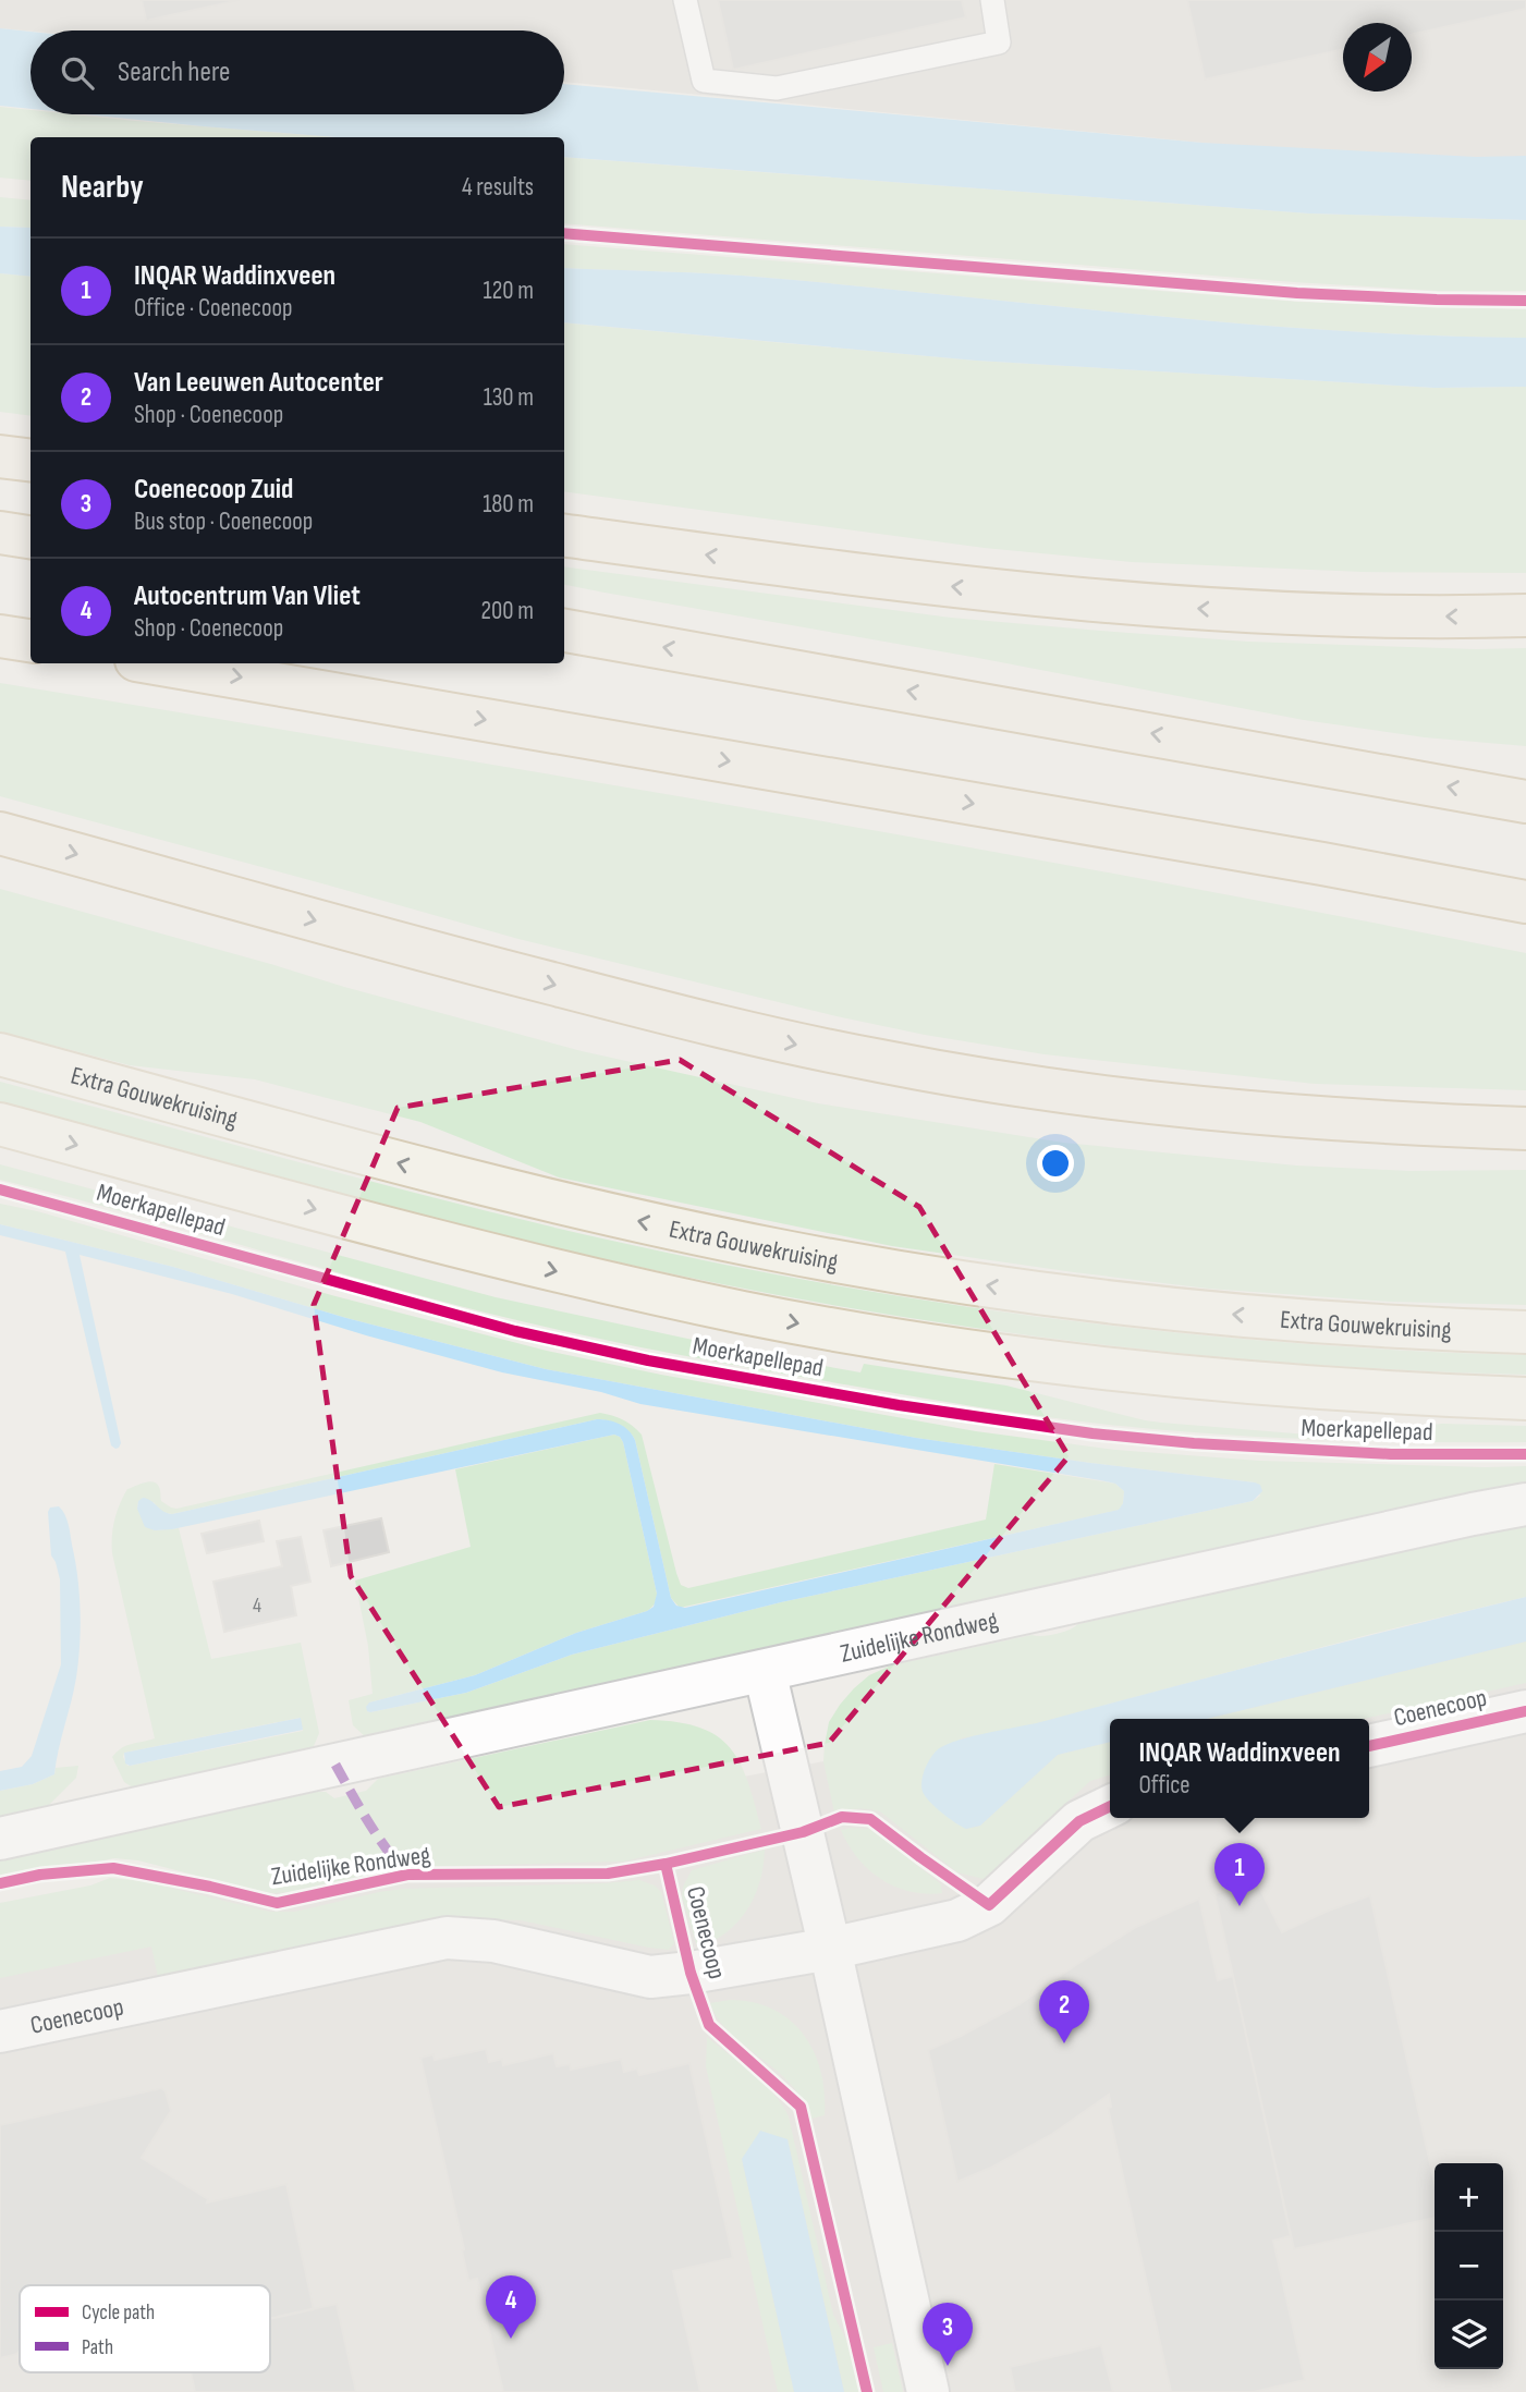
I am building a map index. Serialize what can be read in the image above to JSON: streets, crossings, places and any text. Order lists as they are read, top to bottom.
{
  "streets": {
    "main road": ["Extra Gouwekruising"],
    "street": ["Zuidelijke Rondweg", "Coenecoop"],
    "cycle path": ["Moerkapellepad"]
  },
  "house_numbers": ["4"],
  "legend": ["Cycle path", "Path"],
  "north": "bottom left",
  "page": {
    "search": "Search here",
    "heading": ["Nearby", "4 results"],
    "list": [
      {
        "mark": "1",
        "name": "INQAR Waddinxveen",
        "note": "Office · Coenecoop",
        "value": "120 m"
      },
      {
        "mark": "2",
        "name": "Van Leeuwen Autocenter",
        "note": "Shop · Coenecoop",
        "value": "130 m"
      },
      {
        "mark": "3",
        "name": "Coenecoop Zuid",
        "note": "Bus stop · Coenecoop",
        "value": "180 m"
      },
      {
        "mark": "4",
        "name": "Autocentrum Van Vliet",
        "note": "Shop · Coenecoop",
        "value": "200 m"
      }
    ],
    "popup": ["INQAR Waddinxveen", "Office"],
    "pins": [
      "1",
      "2",
      "4",
      "3"
    ],
    "map_buttons": ["+", "−"]
  }
}
